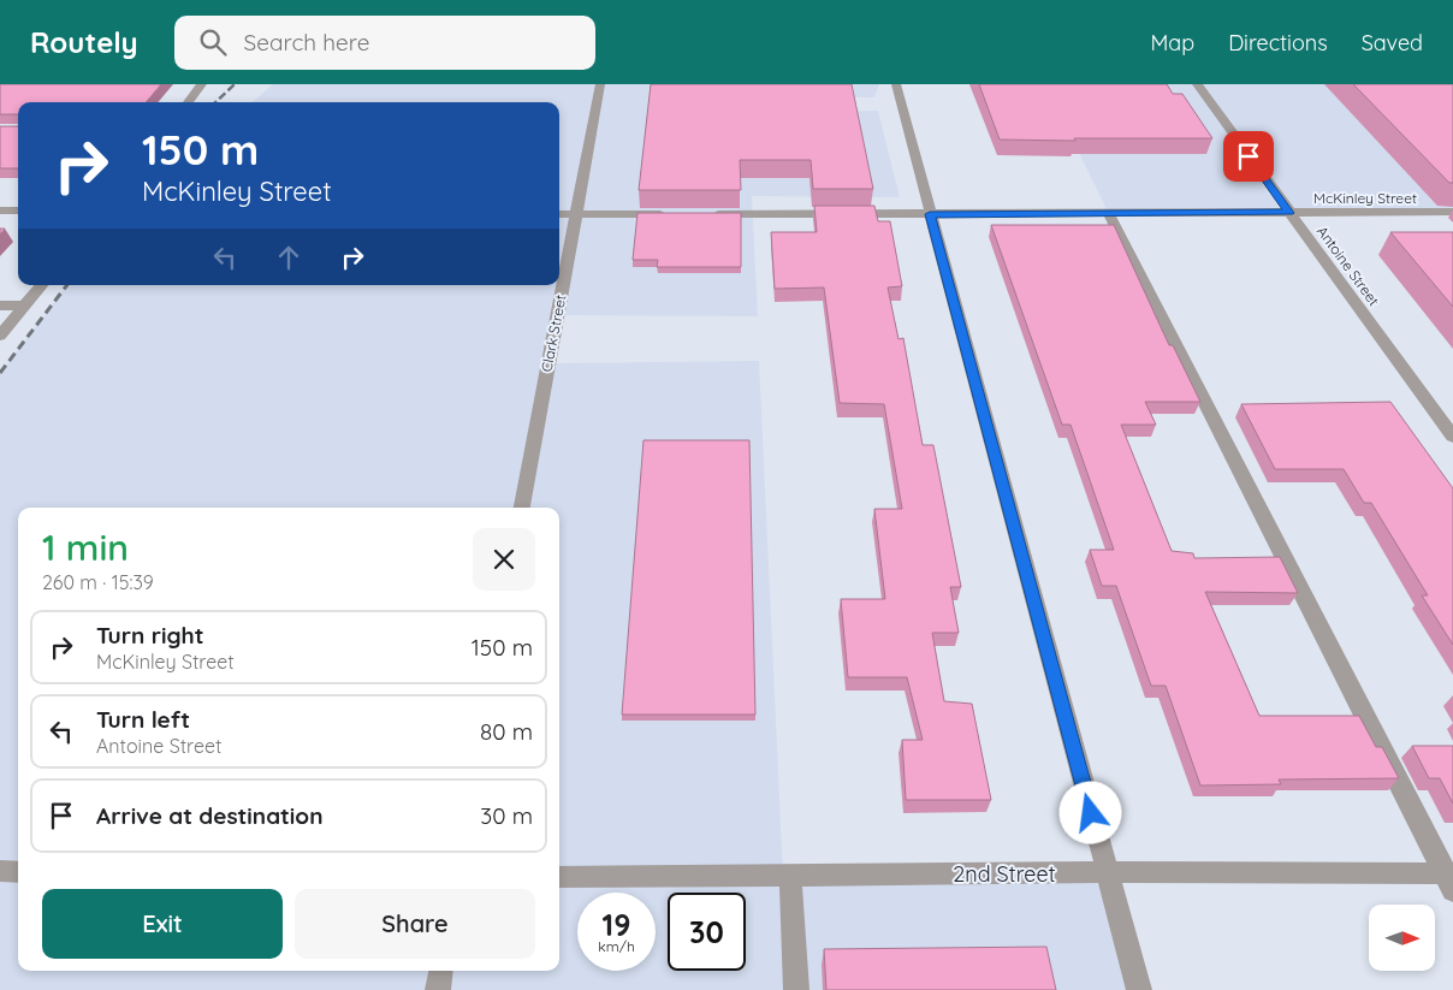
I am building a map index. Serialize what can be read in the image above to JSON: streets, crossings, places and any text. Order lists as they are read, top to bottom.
{
  "streets": {
    "street": [
      "McKinley Street",
      "Antoine Street",
      "Clark Street",
      "2nd Street"
    ]
  },
  "crossings": [
    ["McKinley Street", "Antoine Street"]
  ],
  "north": "right",
  "page": {
    "header": "Routely",
    "search": "Search here",
    "nav": ["Map", "Directions", "Saved"],
    "turn": ["150 m", "McKinley Street"],
    "heading": ["1 min", "260 m · 15:39"],
    "list": [
      {
        "name": "Turn right",
        "note": "McKinley Street",
        "value": "150 m"
      },
      {
        "name": "Turn left",
        "note": "Antoine Street",
        "value": "80 m"
      },
      {
        "name": "Arrive at destination",
        "value": "30 m"
      }
    ],
    "buttons": ["Exit", "Share"],
    "speed": "19 km/h",
    "limit": "30"
  }
}
